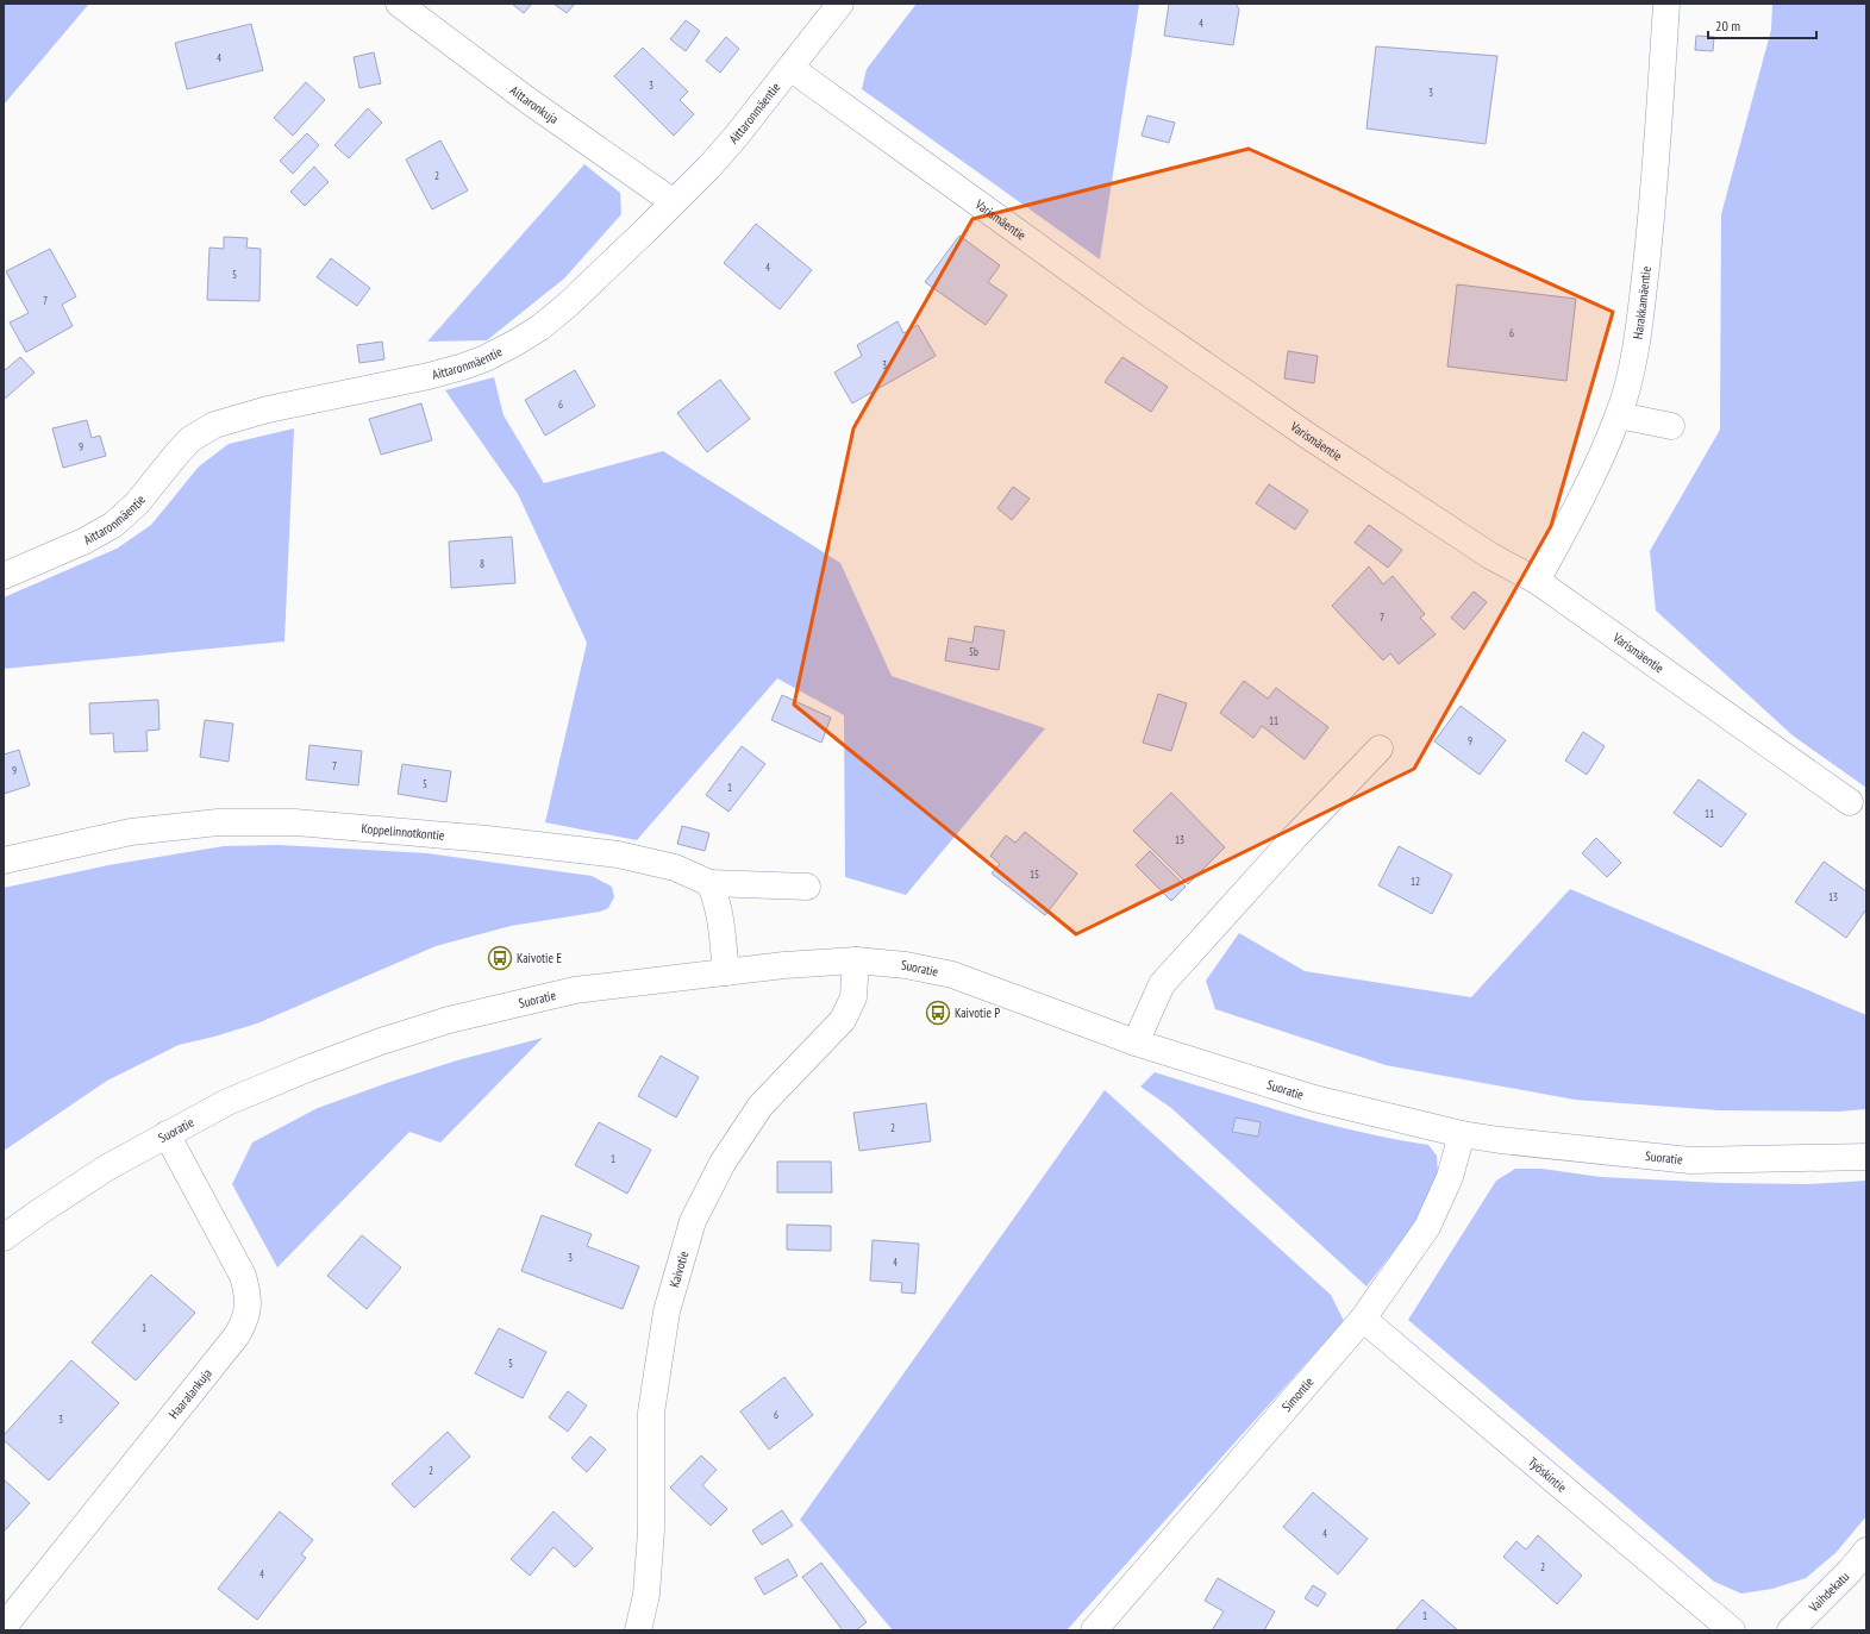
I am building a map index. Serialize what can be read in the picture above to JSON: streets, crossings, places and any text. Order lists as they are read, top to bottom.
{
  "streets": {
    "street": [
      "Aittaronkuja",
      "Aittaronmäentie",
      "Varismäentie",
      "Harakkamäentie",
      "Koppelinnotkontie",
      "Suoratie",
      "Kaivotie",
      "Haaralankuja",
      "Simontie",
      "Työskintie",
      "Vaihdekatu"
    ]
  },
  "crossings": [
    ["Aittaronkuja", "Aittaronmäentie"],
    ["Aittaronmäentie", "Varismäentie"],
    ["Varismäentie", "Harakkamäentie"],
    ["Suoratie", "Kaivotie"],
    ["Suoratie", "Haaralankuja"],
    ["Suoratie", "Simontie"],
    ["Simontie", "Työskintie"]
  ],
  "places": {
    "bus stop": ["Kaivotie E", "Kaivotie P"]
  },
  "house_numbers": [
    "4",
    "4",
    "3",
    "3",
    "2",
    "4",
    "5",
    "7",
    "6",
    "3",
    "6",
    "9",
    "8",
    "7",
    "5b",
    "11",
    "9",
    "7",
    "9",
    "5",
    "1",
    "11",
    "13",
    "15",
    "12",
    "13",
    "2",
    "1",
    "3",
    "4",
    "1",
    "5",
    "6",
    "3",
    "2",
    "4",
    "2",
    "4",
    "1"
  ],
  "scale_bar": "20 m"
}
